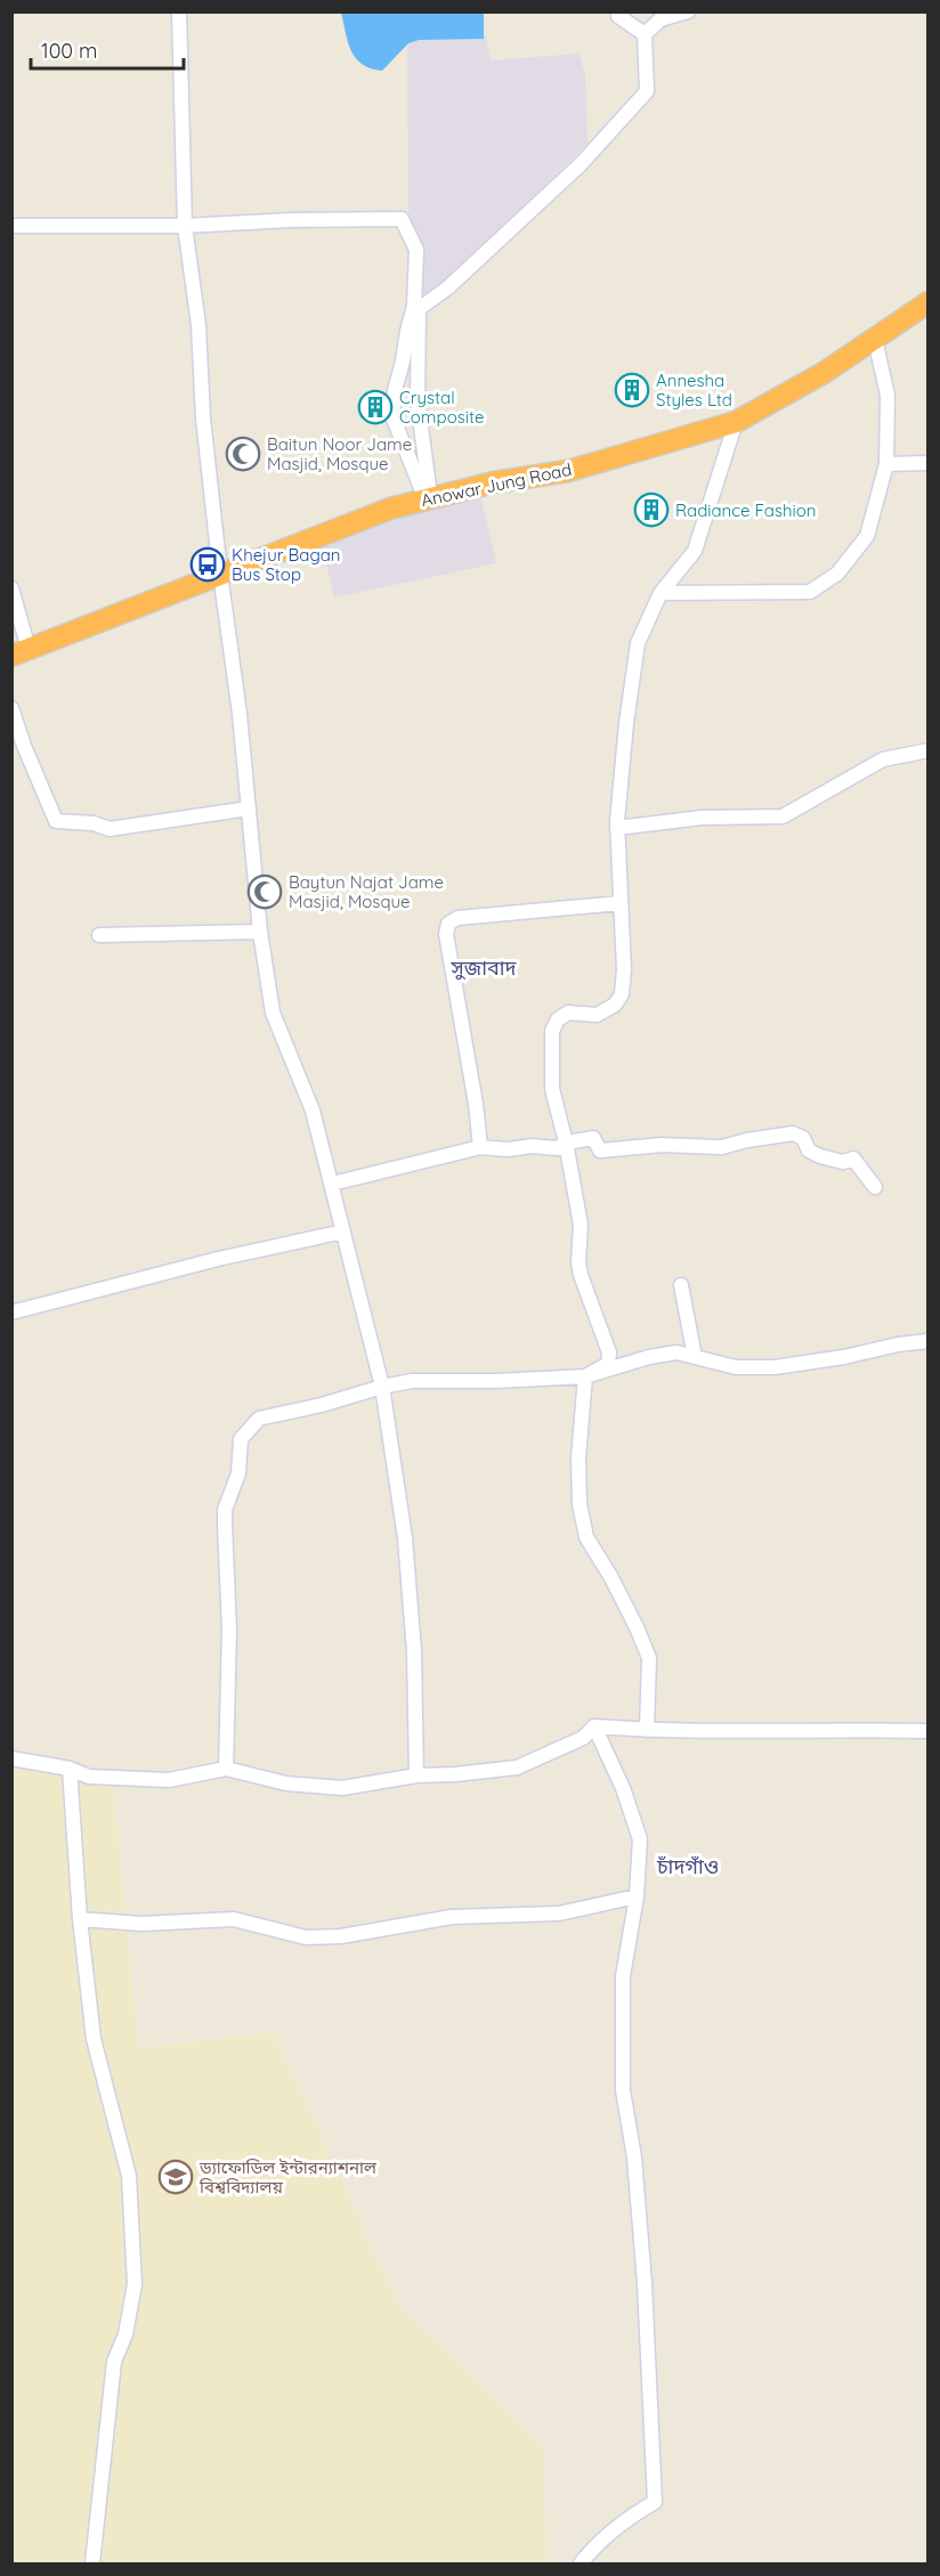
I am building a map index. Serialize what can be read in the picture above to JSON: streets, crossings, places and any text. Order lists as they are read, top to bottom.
{
  "streets": {
    "highway": ["Anowar Jung Road"]
  },
  "districts": ["সুজাবাদ", "চাঁদগাঁও"],
  "places": {
    "building": ["Annesha Styles Ltd", "Crystal Composite", "Radiance Fashion"],
    "mosque": ["Baitun Noor Jame Masjid, Mosque", "Baytun Najat Jame Masjid, Mosque"],
    "bus stop": ["Khejur Bagan Bus Stop"],
    "school or university": ["ড্যাফোডিল ইন্টারন্যাশনাল বিশ্ববিদ্যালয়"]
  },
  "scale_bar": "100 m"
}
